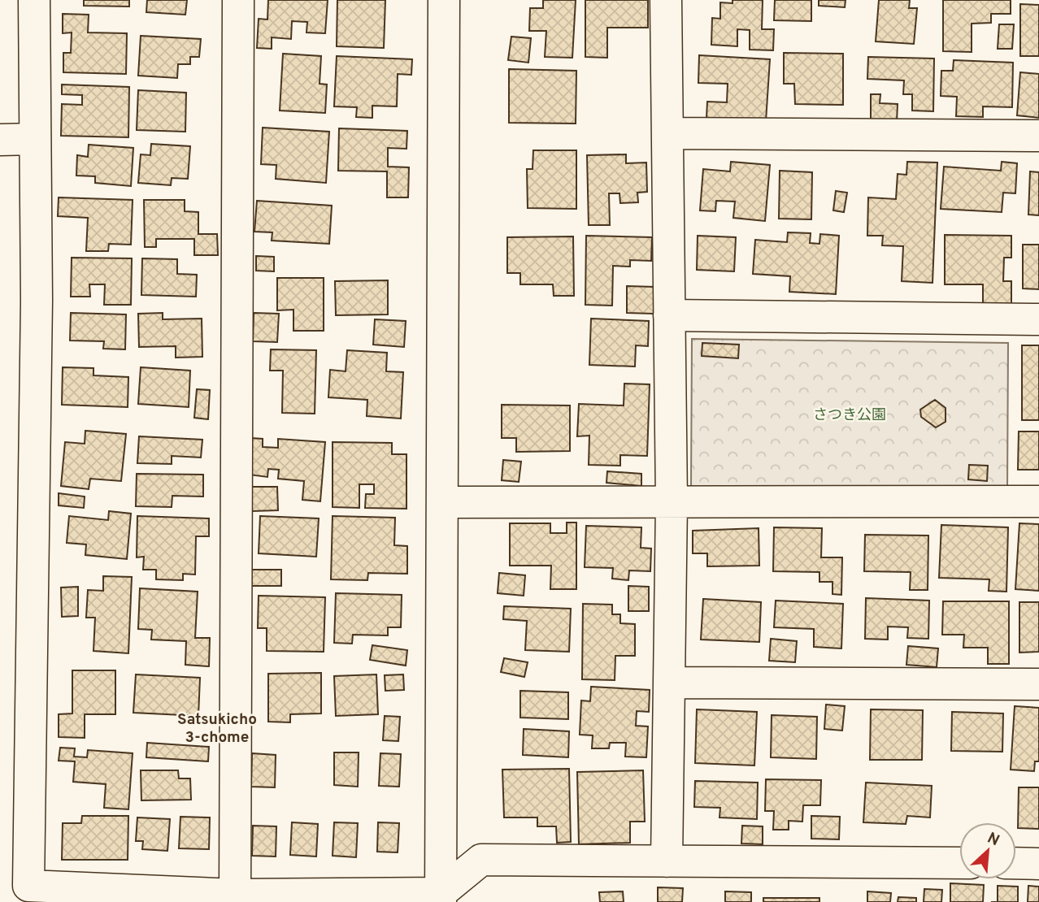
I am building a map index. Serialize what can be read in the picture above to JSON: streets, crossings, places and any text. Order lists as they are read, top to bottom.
{
  "districts": ["Satsukicho 3-chome"],
  "parks": ["さつき公園"],
  "north": "top right"
}
